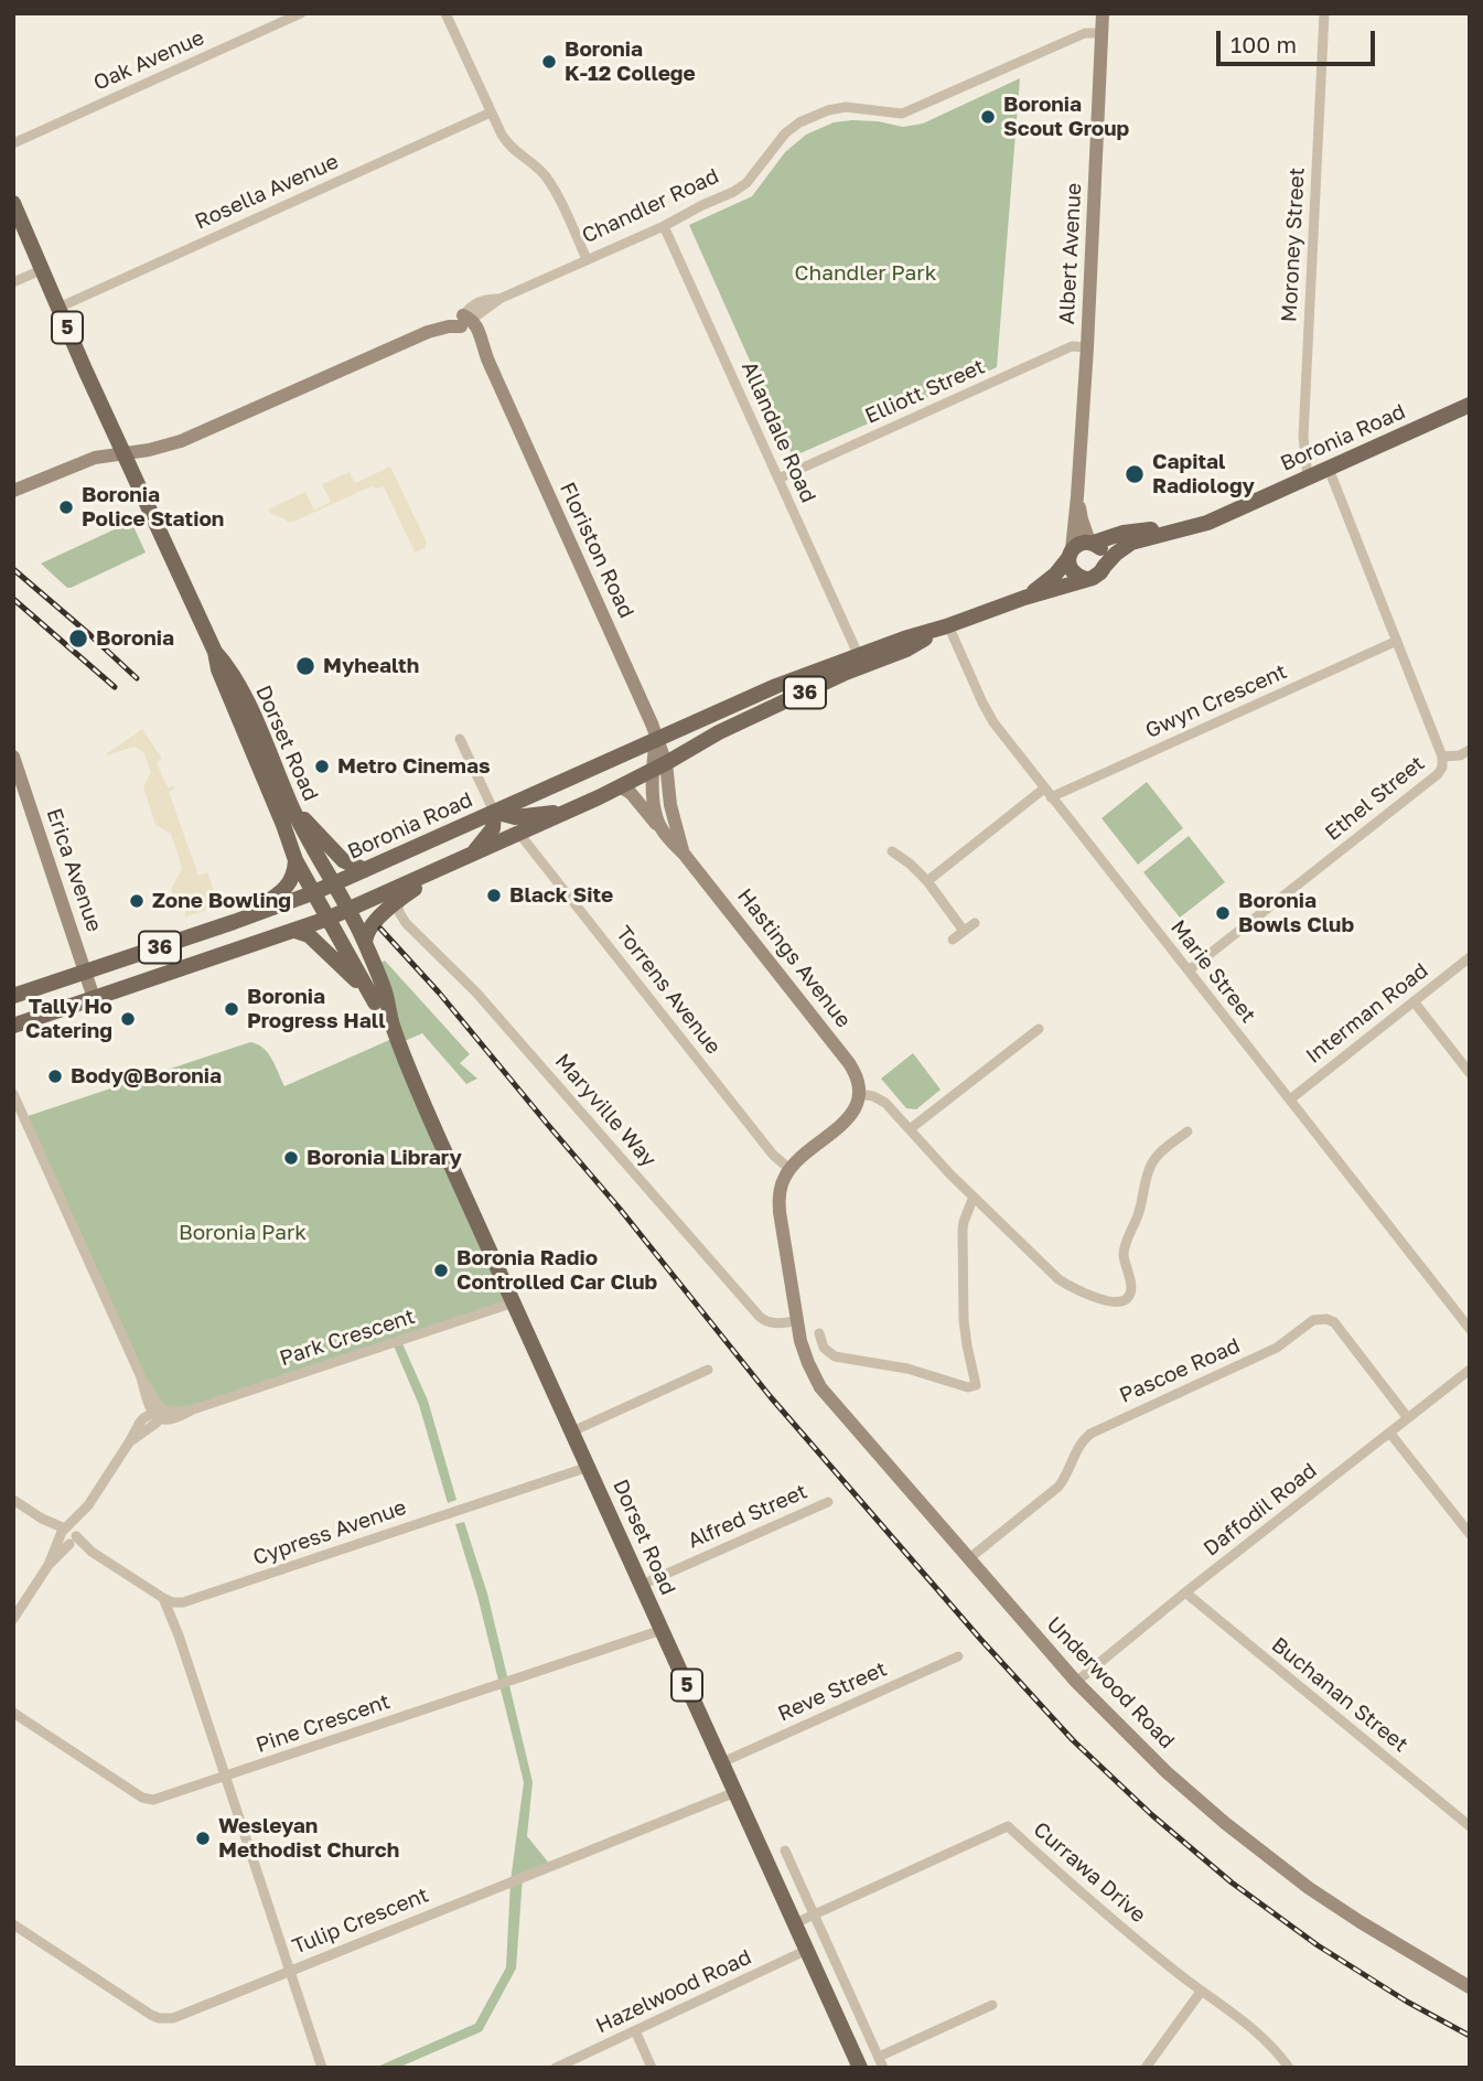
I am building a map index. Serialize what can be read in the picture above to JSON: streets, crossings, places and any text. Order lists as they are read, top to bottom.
{
  "streets": {
    "main road": [
      "Chandler Road",
      "Albert Avenue",
      "5",
      "Boronia Road",
      "Floriston Road",
      "36",
      "Dorset Road",
      "Erica Avenue",
      "Hastings Avenue",
      "Underwood Road"
    ],
    "street": [
      "Oak Avenue",
      "Rosella Avenue",
      "Moroney Street",
      "Elliott Street",
      "Allandale Road",
      "Gwyn Crescent",
      "Ethel Street",
      "Marie Street",
      "Torrens Avenue",
      "Interman Road",
      "Maryville Way",
      "Park Crescent",
      "Pascoe Road",
      "Daffodil Road",
      "Alfred Street",
      "Cypress Avenue",
      "Reve Street",
      "Buchanan Street",
      "Pine Crescent",
      "Currawa Drive",
      "Tulip Crescent",
      "Hazelwood Road"
    ]
  },
  "crossings": [
    ["Rosella Avenue", "Dorset Road"],
    ["Chandler Road", "Albert Avenue"],
    ["Chandler Road", "Allandale Road"],
    ["Chandler Road", "Floriston Road"],
    ["Chandler Road", "Dorset Road"],
    ["Moroney Street", "Boronia Road"],
    ["Albert Avenue", "Elliott Street"],
    ["Albert Avenue", "Boronia Road"],
    ["Albert Avenue", "36"],
    ["Elliott Street", "Allandale Road"],
    ["Allandale Road", "Boronia Road"],
    ["Boronia Road", "Floriston Road"],
    ["Boronia Road", "36"],
    ["Boronia Road", "Dorset Road"],
    ["Boronia Road", "Ethel Street"],
    ["Boronia Road", "Erica Avenue"],
    ["Boronia Road", "Hastings Avenue"],
    ["Boronia Road", "Marie Street"],
    ["Boronia Road", "Torrens Avenue"],
    ["Boronia Road", "Maryville Way"],
    ["Floriston Road", "Hastings Avenue"],
    ["Gwyn Crescent", "Ethel Street"],
    ["Gwyn Crescent", "Marie Street"],
    ["Dorset Road", "Park Crescent"],
    ["Dorset Road", "Alfred Street"],
    ["Dorset Road", "Cypress Avenue"],
    ["Dorset Road", "Reve Street"],
    ["Dorset Road", "Pine Crescent"],
    ["Dorset Road", "Currawa Drive"],
    ["Dorset Road", "Tulip Crescent"],
    ["Dorset Road", "Hazelwood Road"],
    ["Ethel Street", "Marie Street"],
    ["Marie Street", "Interman Road"],
    ["Maryville Way", "Underwood Road"],
    ["Pascoe Road", "Daffodil Road"],
    ["Pascoe Road", "Underwood Road"],
    ["Daffodil Road", "Underwood Road"],
    ["Daffodil Road", "Buchanan Street"]
  ],
  "parks": ["Chandler Park", "Boronia Park"],
  "places": [
    "Boronia K-12 College",
    "Boronia Scout Group",
    "Capital Radiology",
    "Boronia Police Station",
    "Boronia",
    "Myhealth",
    "Metro Cinemas",
    "Black Site",
    "Zone Bowling",
    "Boronia Bowls Club",
    "Boronia Progress Hall",
    "Tally Ho Catering",
    "Body@Boronia",
    "Boronia Library",
    "Boronia Radio Controlled Car Club",
    "Wesleyan Methodist Church"
  ],
  "scale_bar": "100 m"
}
